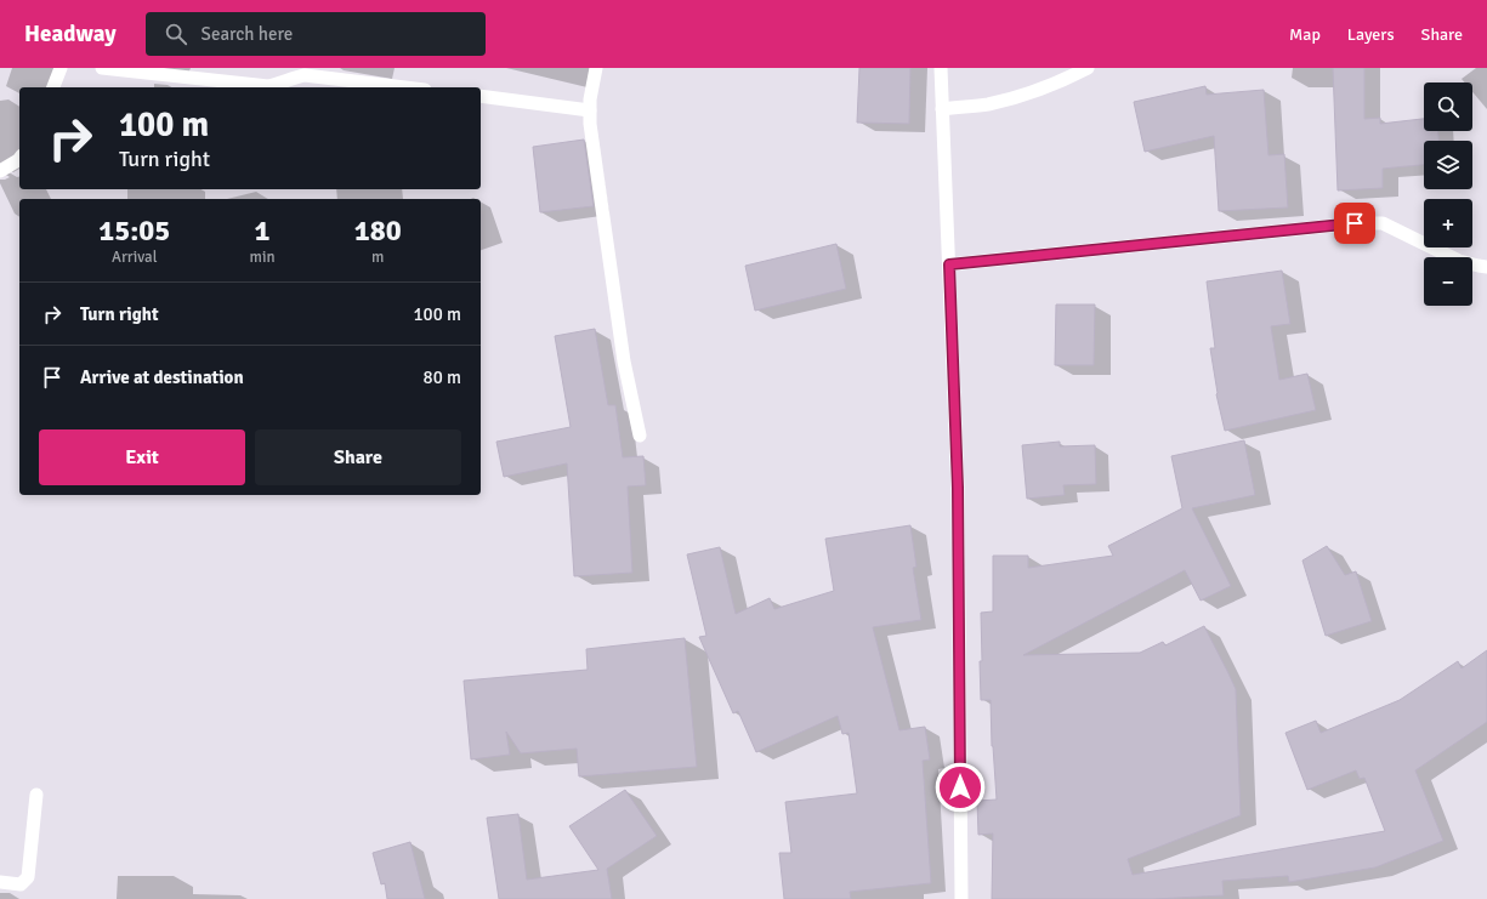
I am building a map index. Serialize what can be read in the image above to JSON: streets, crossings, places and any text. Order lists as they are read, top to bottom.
{
  "page": {
    "header": "Headway",
    "search": "Search here",
    "nav": ["Map", "Layers", "Share"],
    "map_buttons": ["+", "−"],
    "turn": ["100 m", "Turn right"],
    "eta": [
      "15:05",
      "Arrival",
      "1",
      "min",
      "180",
      "m"
    ],
    "list": [
      {
        "name": "Turn right",
        "value": "100 m"
      },
      {
        "name": "Arrive at destination",
        "value": "80 m"
      }
    ],
    "buttons": ["Exit", "Share"]
  }
}
